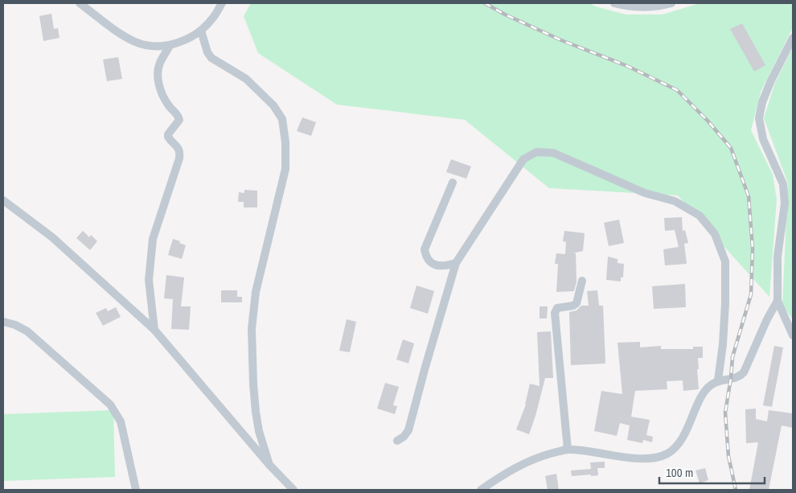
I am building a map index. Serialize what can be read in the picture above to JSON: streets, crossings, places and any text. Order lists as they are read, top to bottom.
{
  "scale_bar": "100 m"
}
